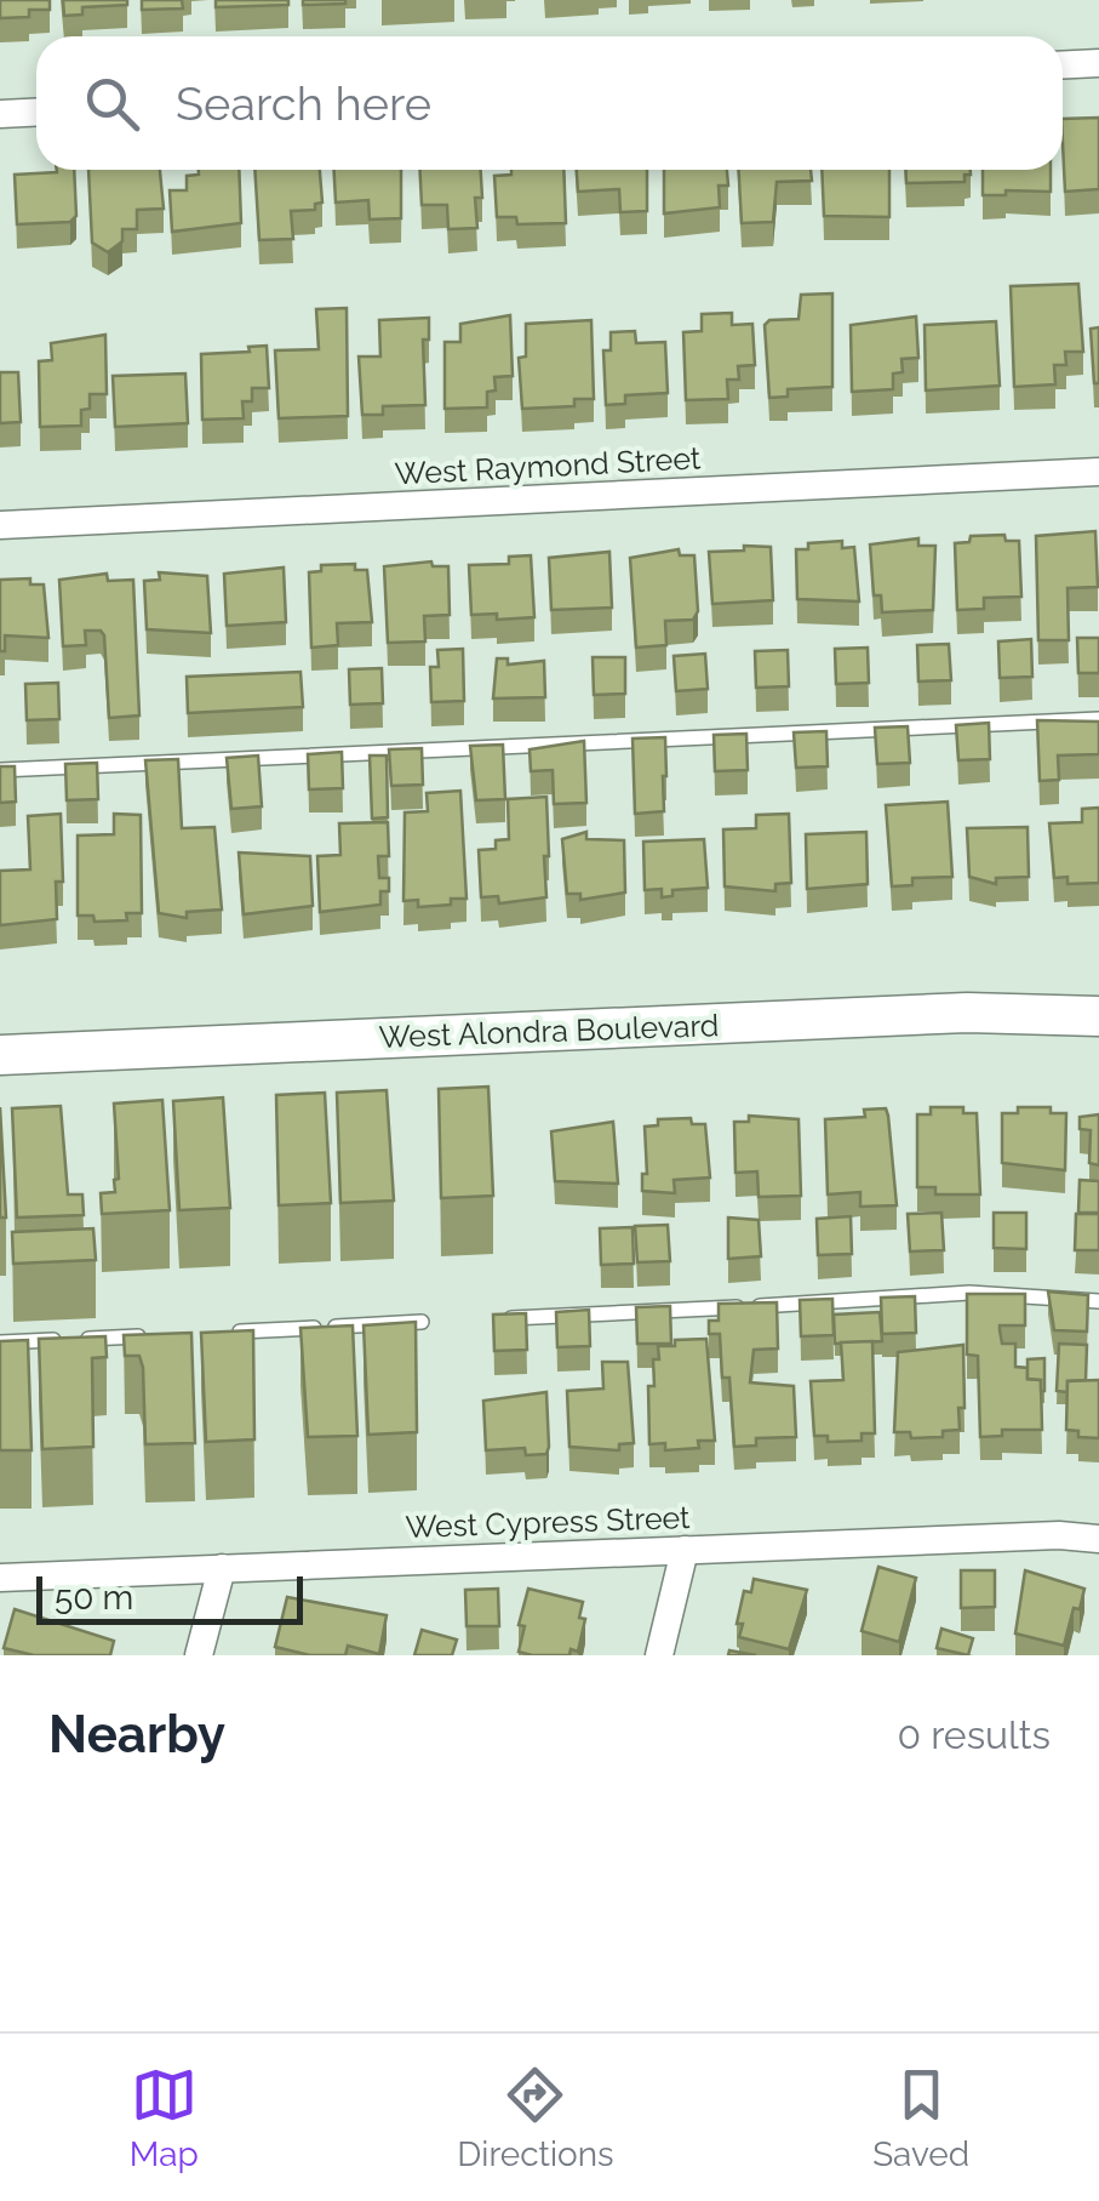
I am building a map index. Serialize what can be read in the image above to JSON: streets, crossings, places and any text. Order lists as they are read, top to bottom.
{
  "streets": {
    "main road": ["West Alondra Boulevard"],
    "street": ["West Raymond Street", "West Cypress Street"]
  },
  "scale_bar": "50 m",
  "page": {
    "search": "Search here",
    "scale": "50 m",
    "heading": ["Nearby", "0 results"],
    "nav": ["Map", "Directions", "Saved"]
  }
}
